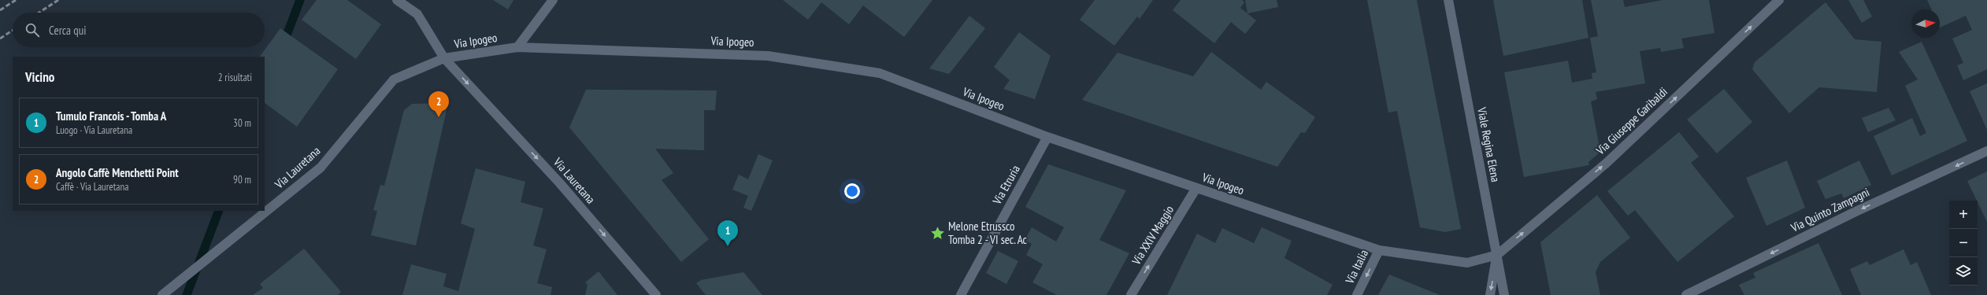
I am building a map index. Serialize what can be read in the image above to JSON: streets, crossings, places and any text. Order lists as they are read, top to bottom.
{
  "streets": {
    "street": [
      "Via Ipogeo",
      "Via Giuseppe Garibaldi",
      "Viale Regina Elena",
      "Via Lauretana",
      "Via Etruria",
      "Via Quinto Zampagni",
      "Via XXIV Maggio",
      "Via Italia"
    ]
  },
  "crossings": [
    ["Via Ipogeo", "Via Giuseppe Garibaldi"],
    ["Via Ipogeo", "Viale Regina Elena"],
    ["Via Ipogeo", "Via Lauretana"],
    ["Via Ipogeo", "Via Etruria"],
    ["Via Ipogeo", "Via XXIV Maggio"],
    ["Via Ipogeo", "Via Italia"],
    ["Via Giuseppe Garibaldi", "Viale Regina Elena"]
  ],
  "one_way": [
    "Via Giuseppe Garibaldi",
    "Via Lauretana",
    "Via Quinto Zampagni",
    "Via XXIV Maggio",
    "Via Italia"
  ],
  "places": {
    "place": ["Melone Etrussco Tomba 2 - VI sec. Ac"]
  },
  "north": "right",
  "page": {
    "search": "Cerca qui",
    "heading": ["Vicino", "2 risultati"],
    "pins": ["2", "1"],
    "list": [
      {
        "mark": "1",
        "name": "Tumulo Francois - Tomba A",
        "note": "Luogo · Via Lauretana",
        "value": "30 m"
      },
      {
        "mark": "2",
        "name": "Angolo Caffè Menchetti Point",
        "note": "Caffè · Via Lauretana",
        "value": "90 m"
      }
    ],
    "map_buttons": ["+", "−"]
  }
}
